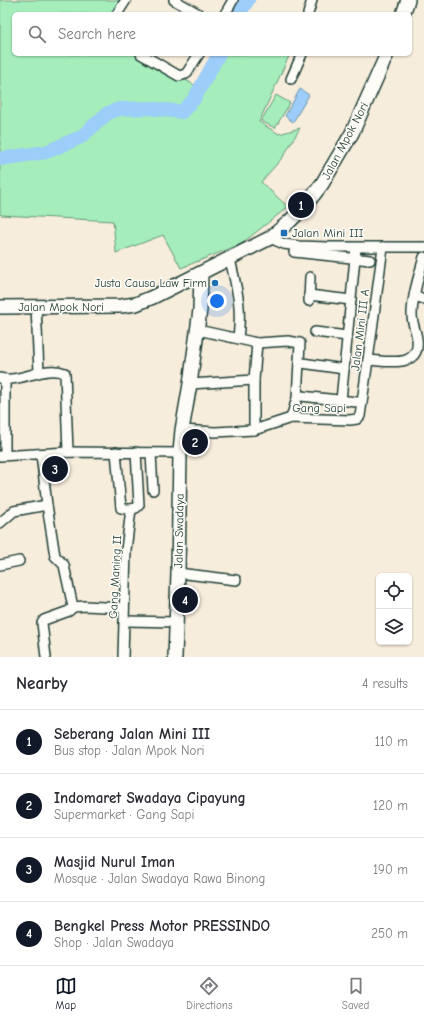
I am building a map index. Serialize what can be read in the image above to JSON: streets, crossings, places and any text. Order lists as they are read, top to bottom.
{
  "streets": {
    "main road": ["Jalan Mpok Nori", "Jalan Swadaya"],
    "street": ["Jalan Mini III A", "Gang Sapi", "Gang Maning II"]
  },
  "crossings": [
    ["Jalan Mpok Nori", "Jalan Swadaya"],
    ["Jalan Mini III A", "Gang Sapi"],
    ["Gang Sapi", "Jalan Swadaya"]
  ],
  "places": {
    "transit": ["Jalan Mini III"],
    "other": ["Justa Causa Law Firm"]
  },
  "page": {
    "search": "Search here",
    "pins": [
      "1",
      "2",
      "3",
      "4"
    ],
    "heading": ["Nearby", "4 results"],
    "list": [
      {
        "mark": "1",
        "name": "Seberang Jalan Mini III",
        "note": "Bus stop · Jalan Mpok Nori",
        "value": "110 m"
      },
      {
        "mark": "2",
        "name": "Indomaret Swadaya Cipayung",
        "note": "Supermarket · Gang Sapi",
        "value": "120 m"
      },
      {
        "mark": "3",
        "name": "Masjid Nurul Iman",
        "note": "Mosque · Jalan Swadaya Rawa Binong",
        "value": "190 m"
      },
      {
        "mark": "4",
        "name": "Bengkel Press Motor PRESSINDO",
        "note": "Shop · Jalan Swadaya",
        "value": "250 m"
      }
    ],
    "nav": ["Map", "Directions", "Saved"]
  }
}
